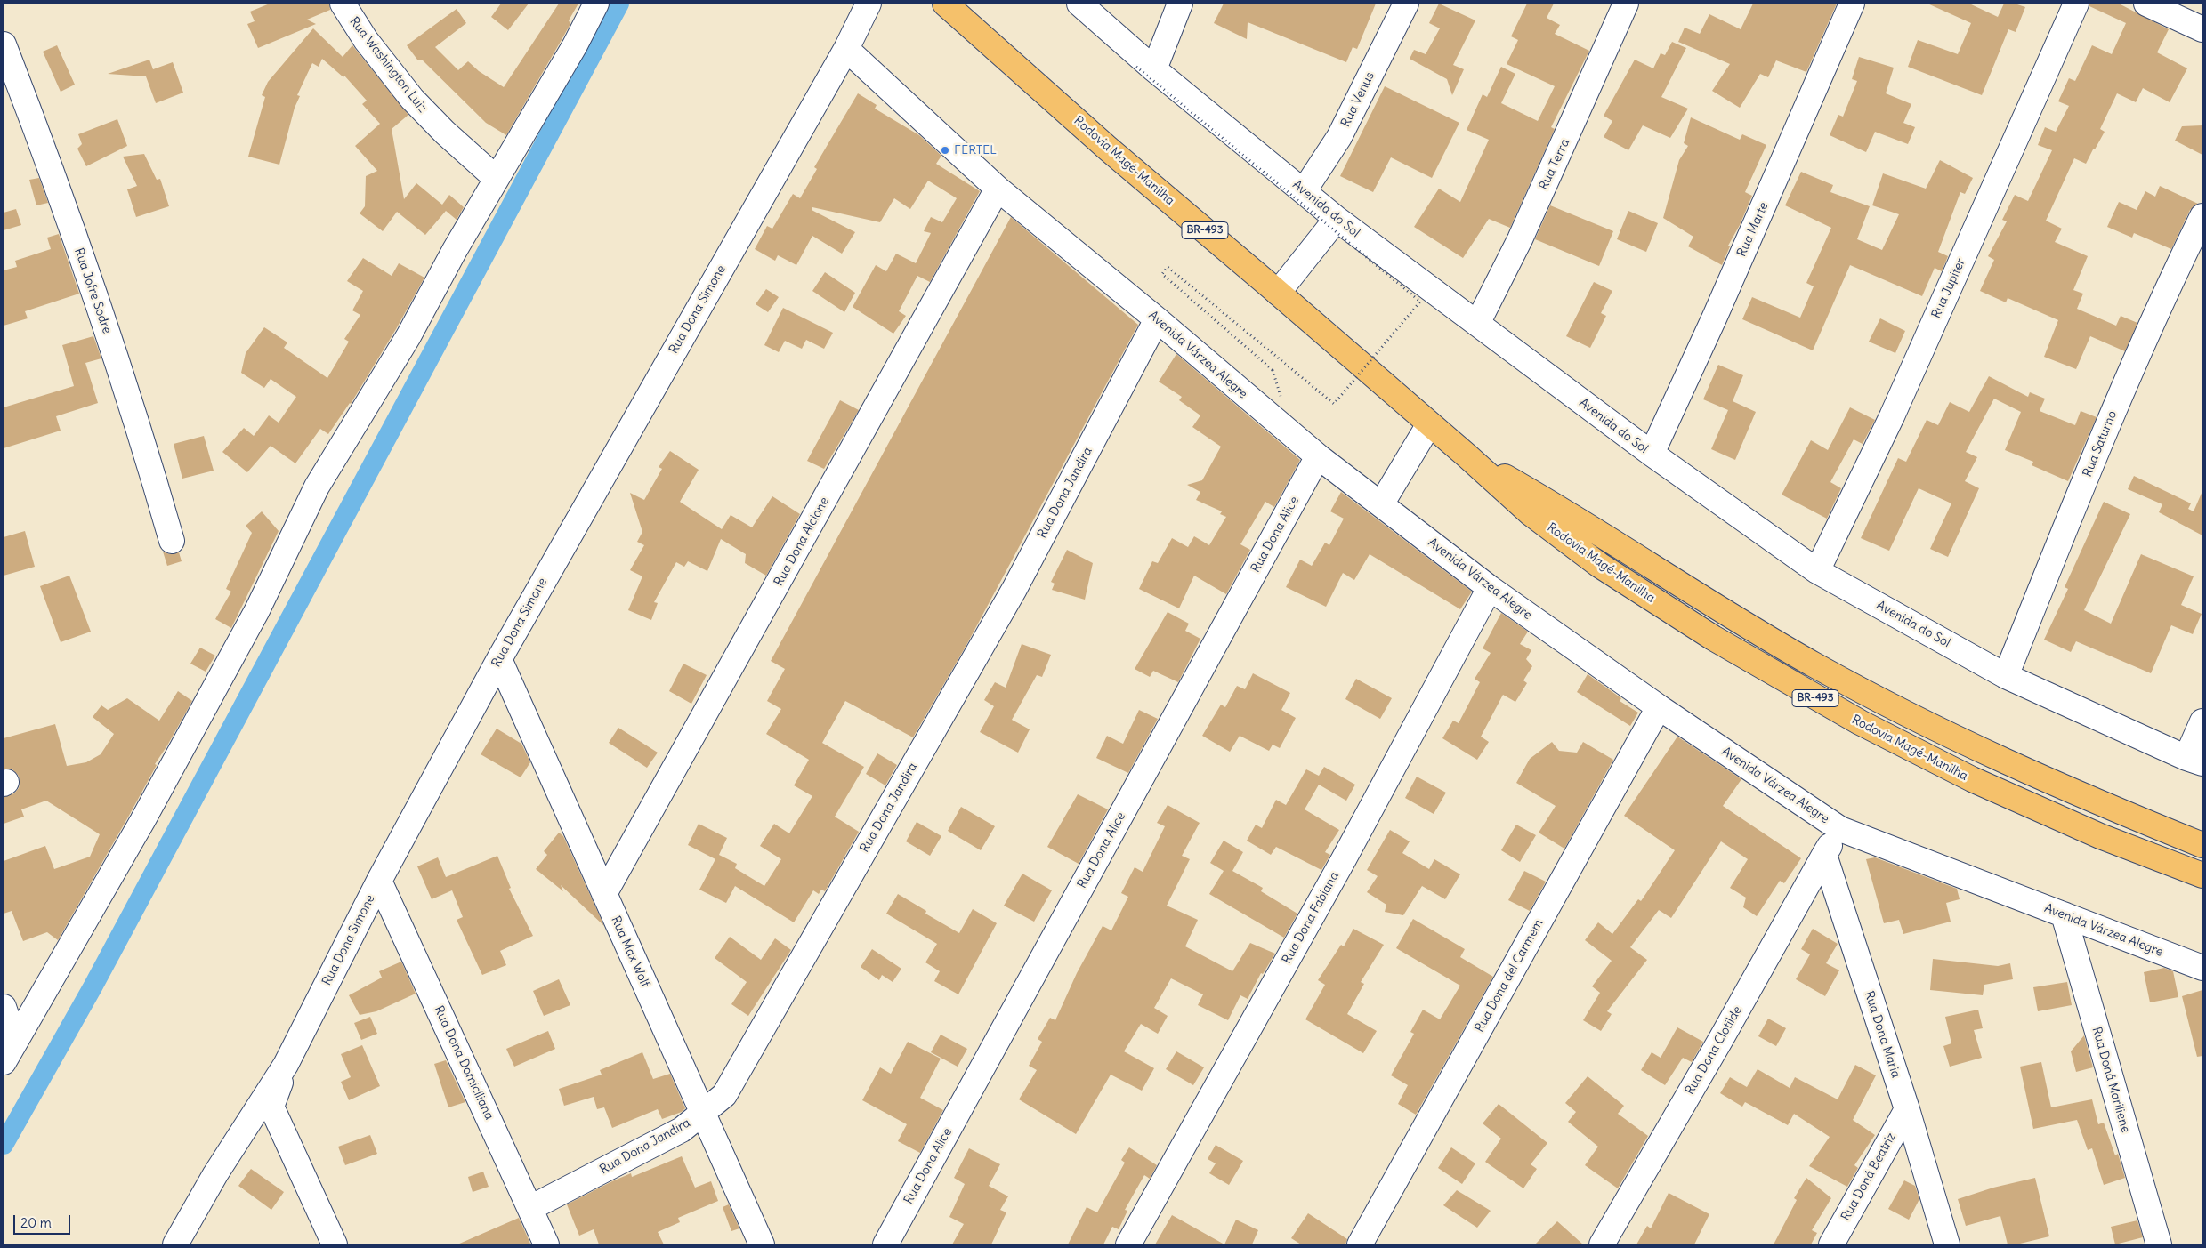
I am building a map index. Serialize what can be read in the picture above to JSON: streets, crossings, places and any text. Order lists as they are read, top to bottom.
{
  "streets": {
    "highway": ["Rodovia Magé-Manilha", "BR-493"],
    "street": [
      "Rua Washington Luiz",
      "Rua Venus",
      "Rua Terra",
      "Avenida do Sol",
      "Rua Marte",
      "Rua Jupiter",
      "Rua Jofre Sodre",
      "Rua Dona Simone",
      "Avenida Várzea Alegre",
      "Rua Saturno",
      "Rua Dona Jandira",
      "Rua Dona Alice",
      "Rua Dona Alcione",
      "Rua Dona Fabiana",
      "Rua Max Wolf",
      "Rua Dona del Carmem",
      "Rua Dona Maria",
      "Rua Dona Clotilde",
      "Rua Dona Domiciliana",
      "Rua Doná Mariliene",
      "Rua Doná Beatriz"
    ]
  },
  "crossings": [
    ["Rua Venus", "Avenida do Sol"],
    ["Rua Terra", "Avenida do Sol"],
    ["Avenida do Sol", "Rua Marte"],
    ["Avenida do Sol", "Rua Jupiter"],
    ["Avenida do Sol", "Rua Saturno"],
    ["Rua Dona Simone", "Avenida Várzea Alegre"],
    ["Rua Dona Simone", "Rua Max Wolf"],
    ["Rua Dona Simone", "Rua Dona Domiciliana"],
    ["Avenida Várzea Alegre", "Rua Dona Jandira"],
    ["Avenida Várzea Alegre", "Rua Dona Alice"],
    ["Avenida Várzea Alegre", "Rua Dona Alcione"],
    ["Avenida Várzea Alegre", "Rua Dona Fabiana"],
    ["Avenida Várzea Alegre", "Rua Dona del Carmem"],
    ["Avenida Várzea Alegre", "Rua Doná Mariliene"],
    ["Rua Dona Jandira", "Rua Max Wolf"],
    ["Rua Dona Jandira", "Rua Dona Domiciliana"],
    ["Rua Dona Alcione", "Rua Max Wolf"],
    ["Rua Dona Maria", "Rua Dona Clotilde"],
    ["Rua Dona Maria", "Rua Doná Beatriz"]
  ],
  "places": ["FERTEL"],
  "scale_bar": "20 m"
}
